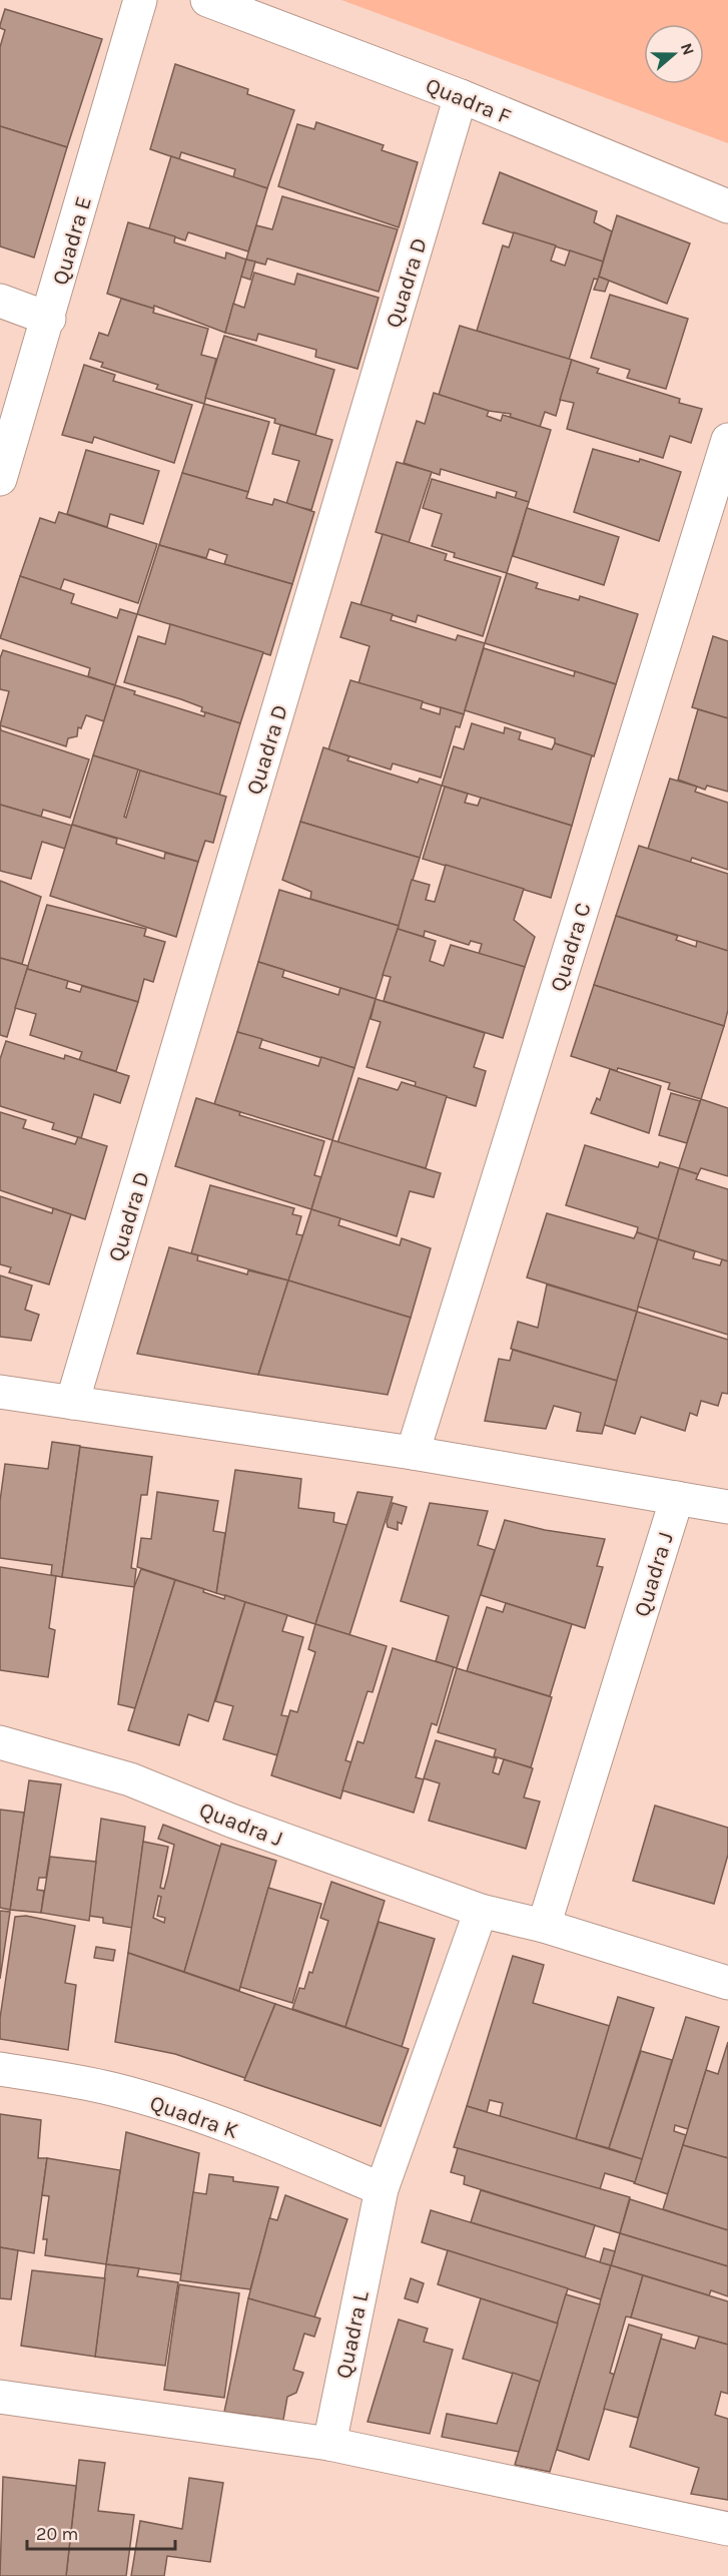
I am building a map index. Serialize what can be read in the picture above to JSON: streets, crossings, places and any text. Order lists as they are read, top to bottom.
{
  "streets": {
    "street": [
      "Quadra F",
      "Quadra E",
      "Quadra D",
      "Quadra C",
      "Quadra J",
      "Quadra K",
      "Quadra L"
    ]
  },
  "crossings": [
    ["Quadra F", "Quadra D"],
    ["Quadra J", "Quadra L"],
    ["Quadra K", "Quadra L"]
  ],
  "scale_bar": "20 m",
  "north": "right"
}
